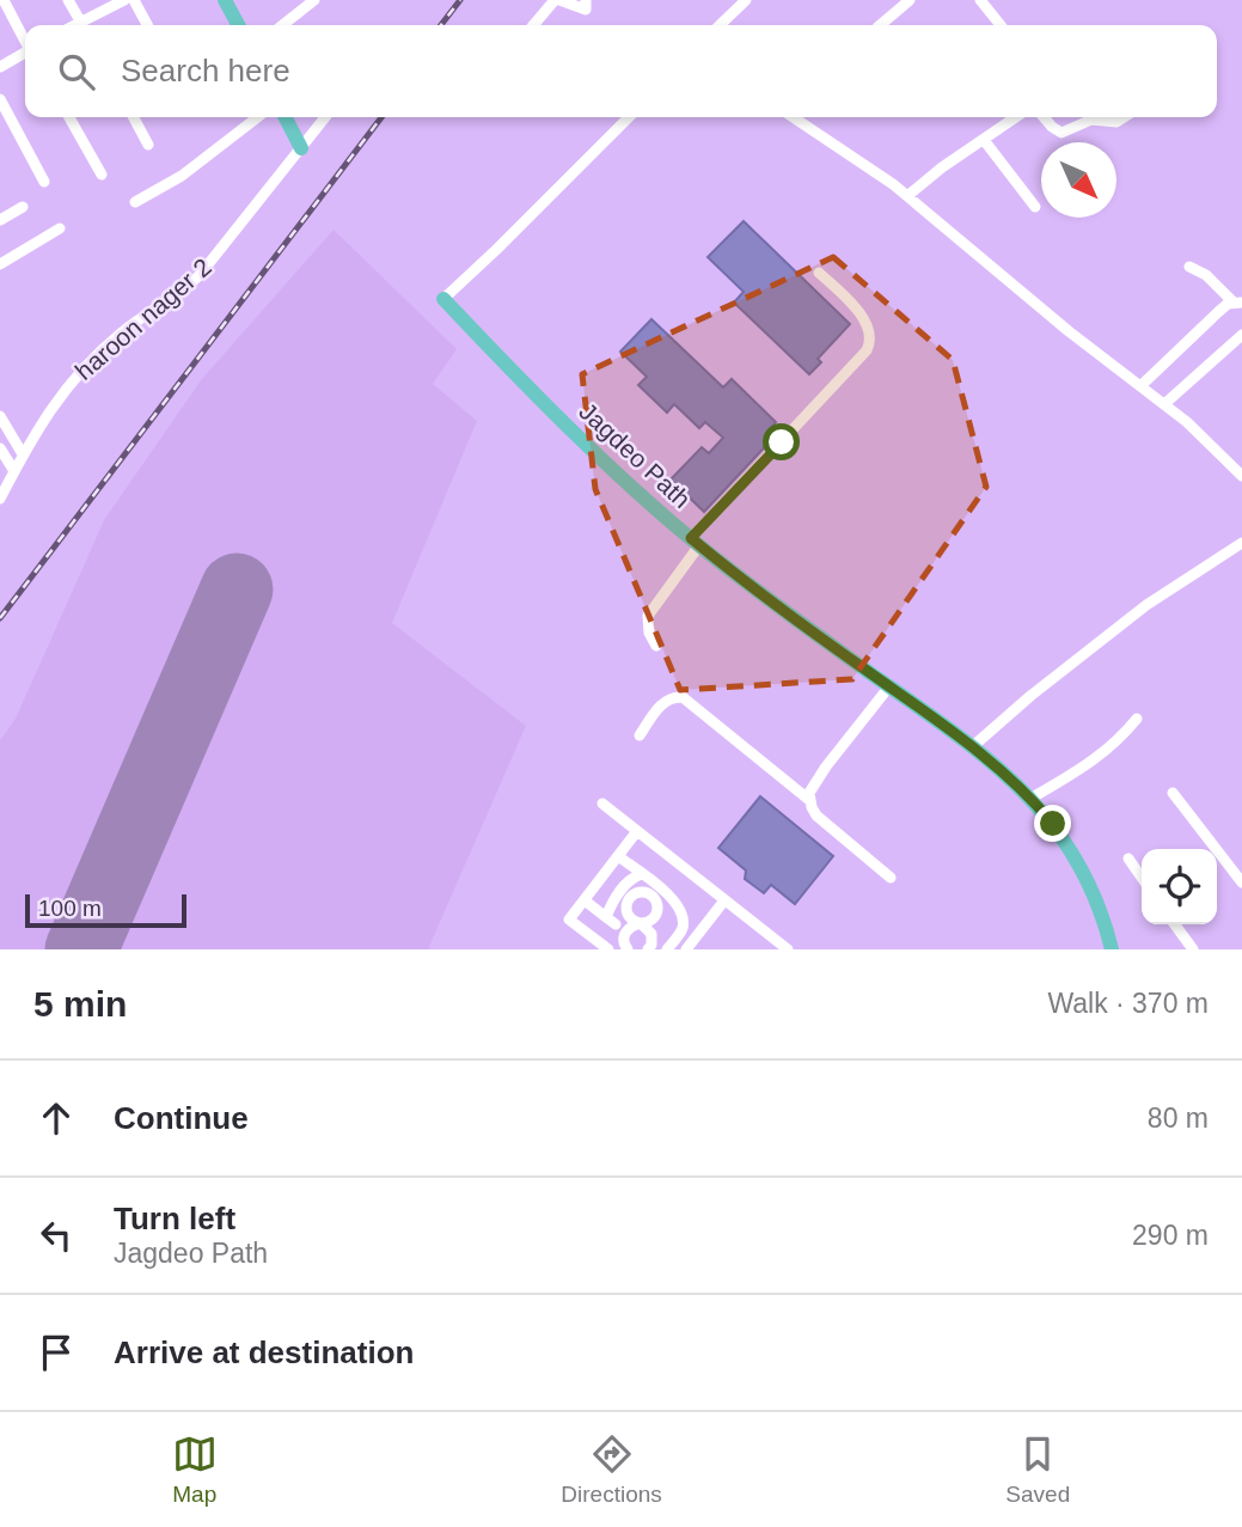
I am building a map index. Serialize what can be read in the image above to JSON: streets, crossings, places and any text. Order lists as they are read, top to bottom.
{
  "streets": {
    "main road": ["Jagdeo Path"],
    "street": ["haroon nager 2"]
  },
  "scale_bar": "100 m",
  "north": "bottom right",
  "page": {
    "search": "Search here",
    "scale": "100 m",
    "heading": ["5 min", "Walk · 370 m"],
    "list": [
      ["Continue", "80 m"],
      ["Turn left", "Jagdeo Path", "290 m"],
      "Arrive at destination"
    ],
    "nav": ["Map", "Directions", "Saved"]
  }
}
